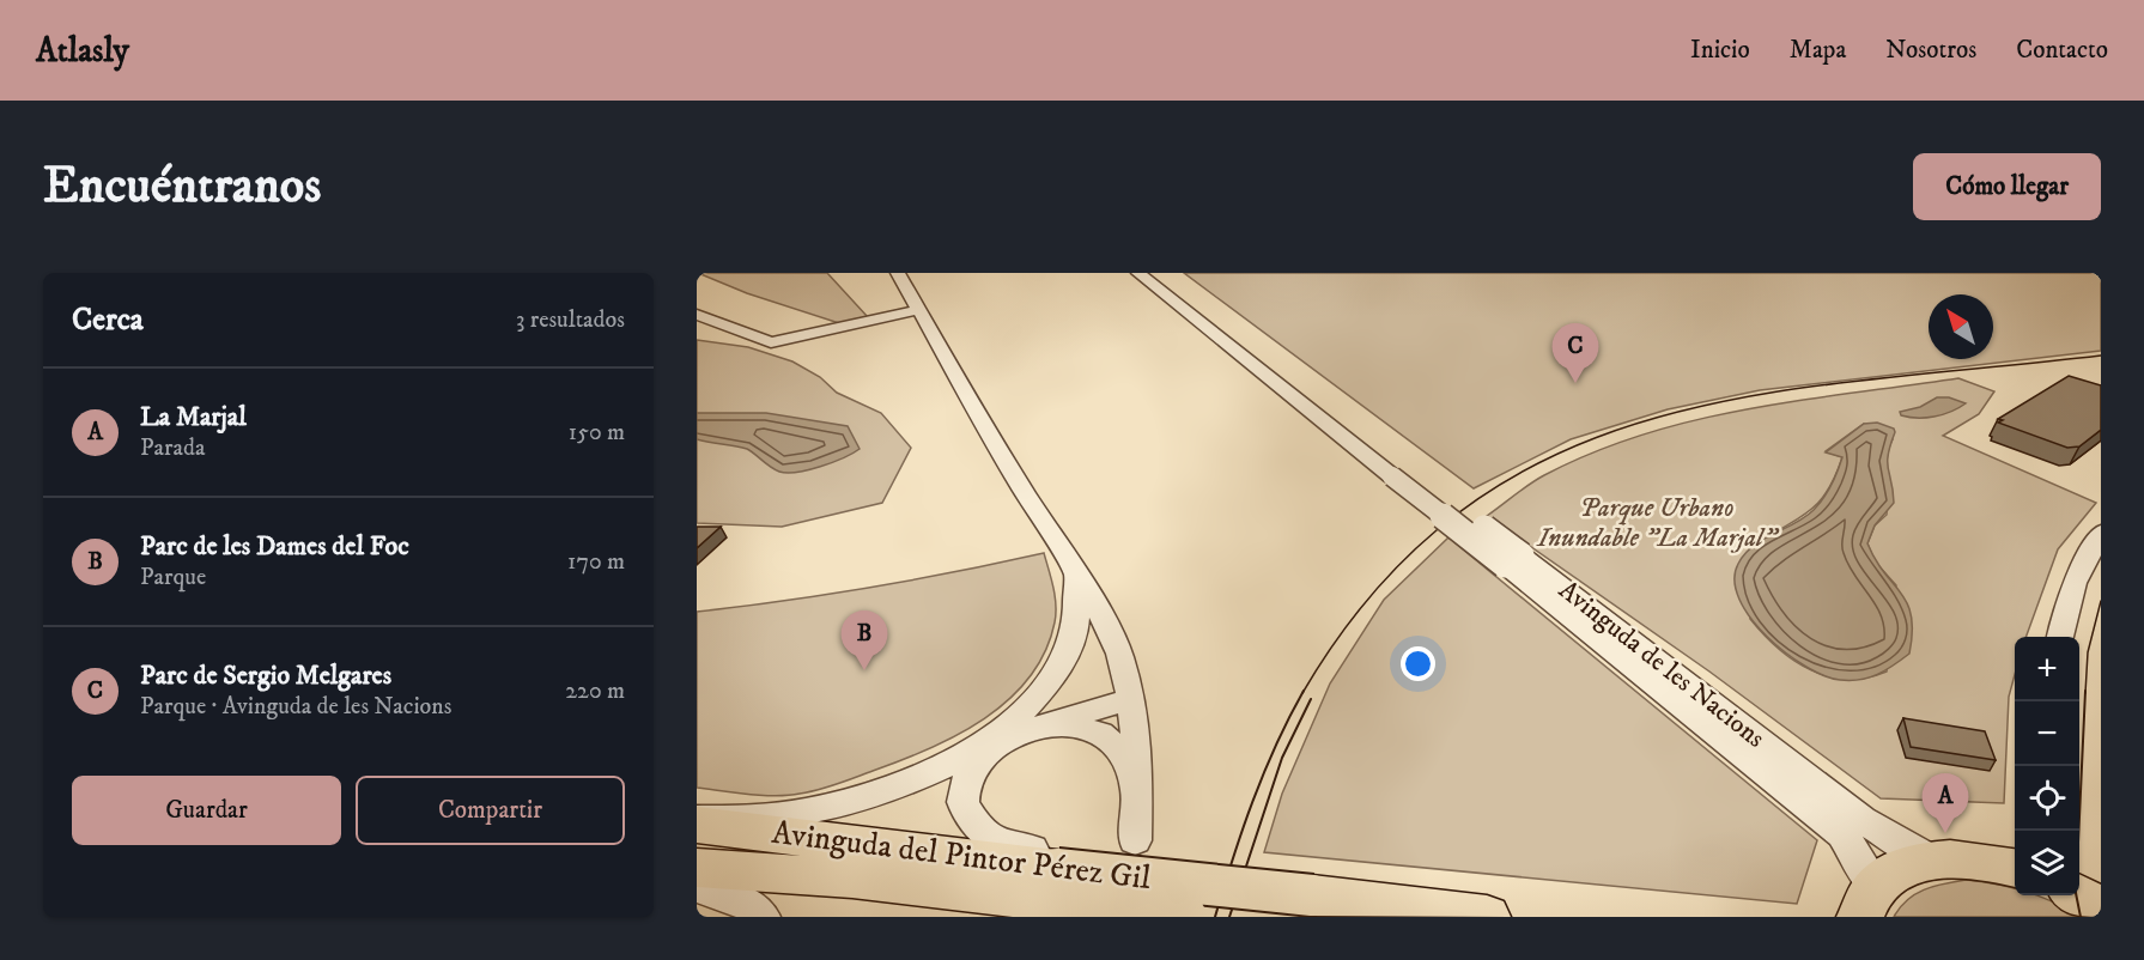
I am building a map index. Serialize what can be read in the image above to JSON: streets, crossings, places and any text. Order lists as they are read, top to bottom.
{
  "streets": {
    "main road": ["Avinguda del Pintor Pérez Gil"],
    "street": ["Avinguda de les Nacions"]
  },
  "parks": ["Parque Urbano Inundable \"La Marjal\""],
  "north": "top left",
  "page": {
    "header": "Atlasly",
    "nav": [
      "Inicio",
      "Mapa",
      "Nosotros",
      "Contacto"
    ],
    "buttons": [
      "Cómo llegar",
      ["Guardar", "Compartir"]
    ],
    "title": "Encuéntranos",
    "heading": ["Cerca", "3 resultados"],
    "pins": ["C", "B", "A"],
    "list": [
      {
        "mark": "A",
        "name": "La Marjal",
        "note": "Parada",
        "value": "150 m"
      },
      {
        "mark": "B",
        "name": "Parc de les Dames del Foc",
        "note": "Parque",
        "value": "170 m"
      },
      {
        "mark": "C",
        "name": "Parc de Sergio Melgares",
        "note": "Parque · Avinguda de les Nacions",
        "value": "220 m"
      }
    ],
    "map_buttons": ["+", "−"]
  }
}
